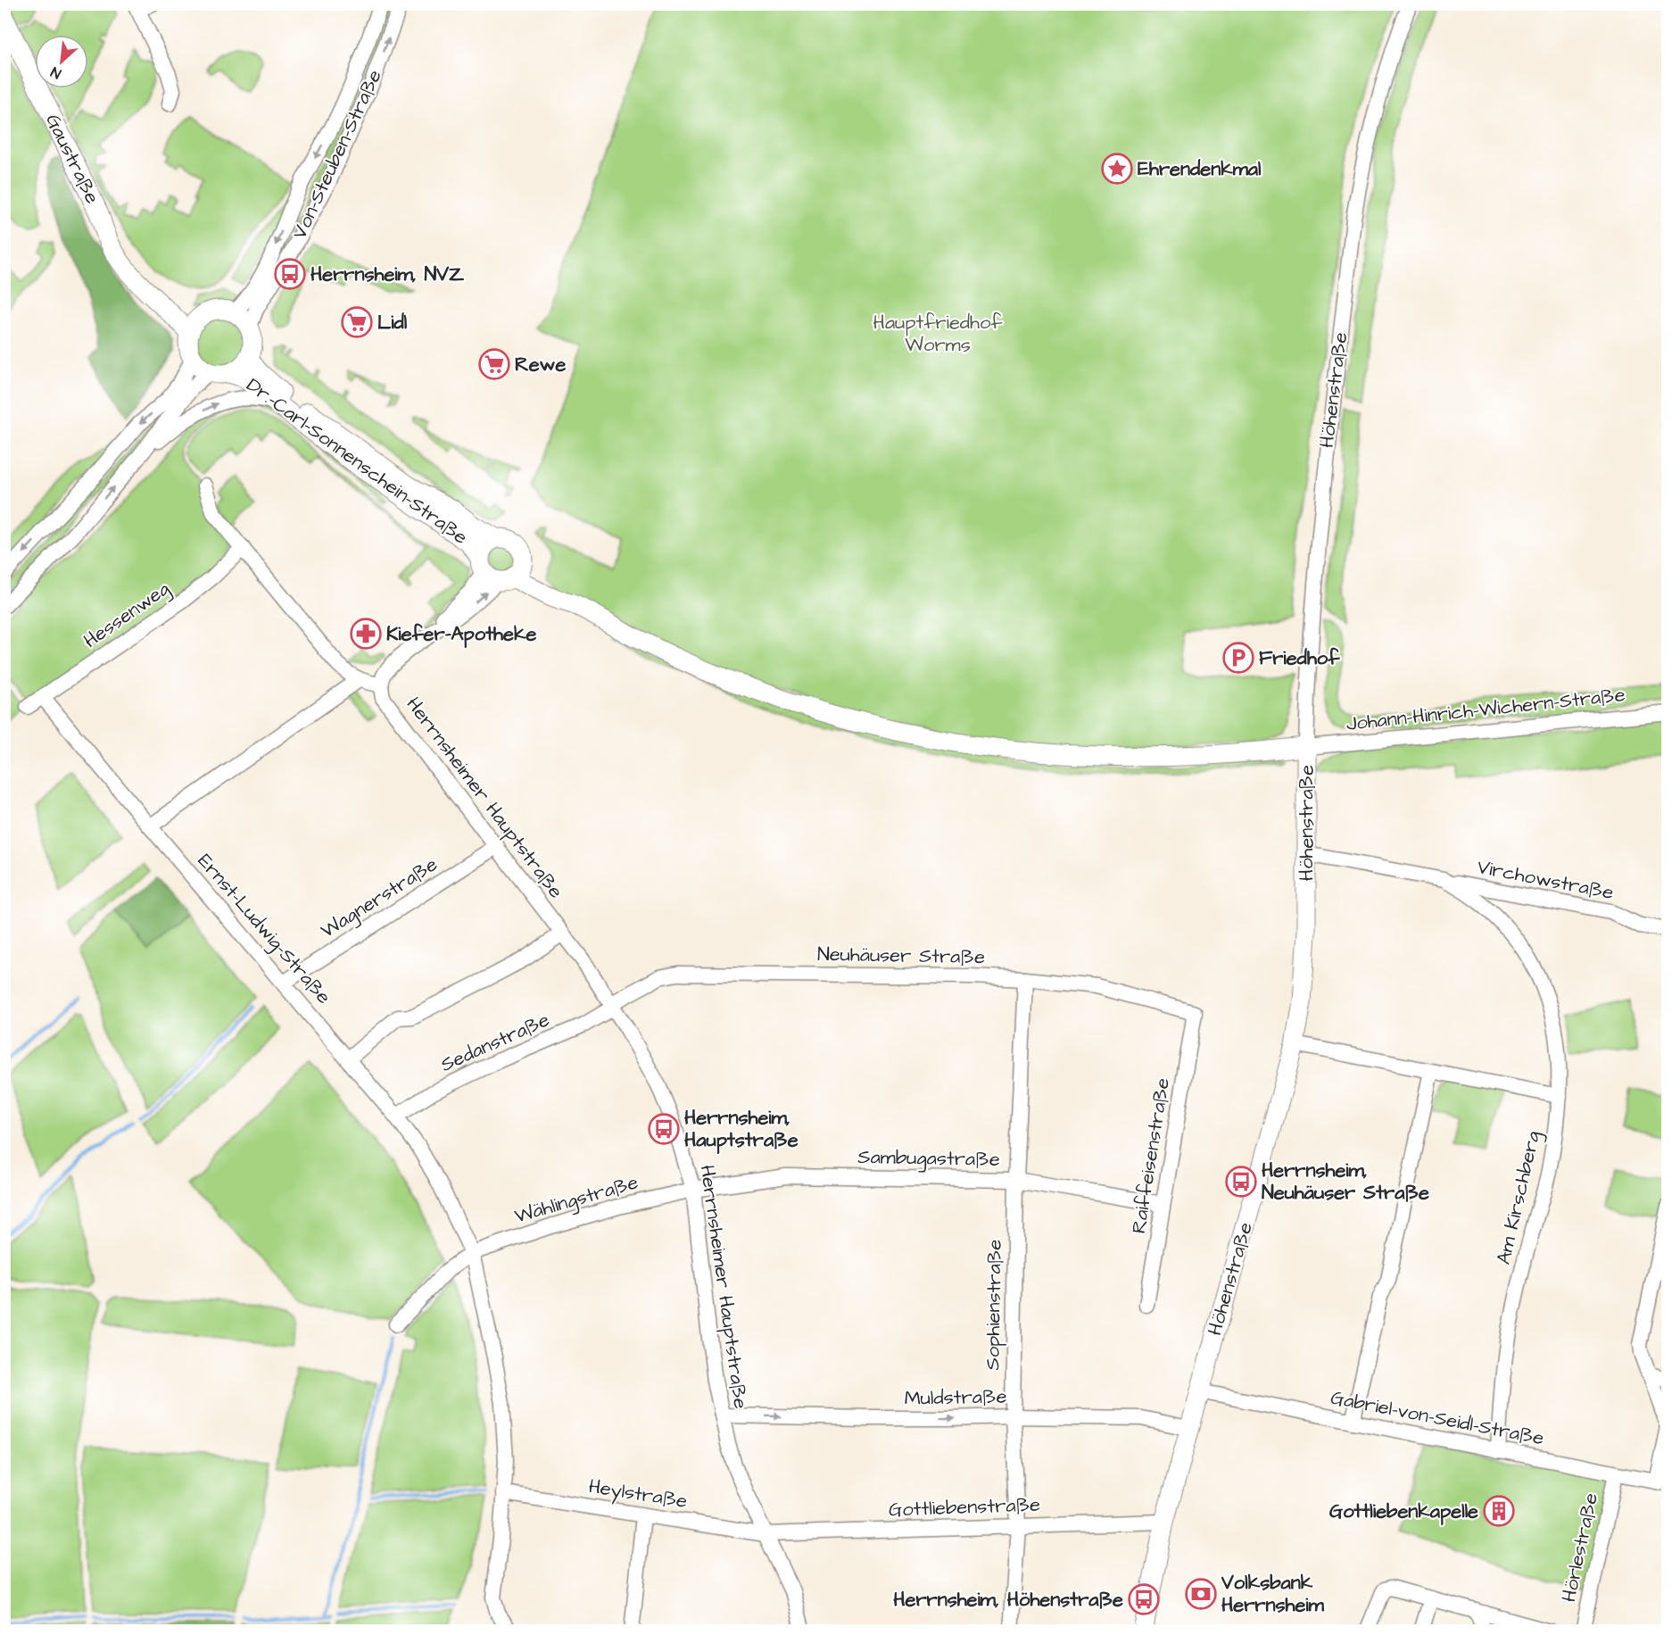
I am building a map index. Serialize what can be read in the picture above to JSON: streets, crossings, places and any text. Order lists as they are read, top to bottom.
{
  "streets": {
    "main road": [
      "Von-Steuben-Straße",
      "Gaustraße",
      "Höhenstraße",
      "Dr.-Carl-Sonnenschein-Straße"
    ],
    "street": [
      "Hessenweg",
      "Johann-Hinrich-Wichern-Straße",
      "Herrnsheimer Hauptstraße",
      "Virchowstraße",
      "Wagnerstraße",
      "Ernst-Ludwig-Straße",
      "Neuhäuser Straße",
      "Sedanstraße",
      "Raiffeisenstraße",
      "Sambugastraße",
      "Am Kirschberg",
      "Wählingstraße",
      "Sophienstraße",
      "Muldstraße",
      "Gabriel-von-Seidl-Straße",
      "Heylstraße",
      "Gottliebenstraße",
      "Hörlestraße"
    ]
  },
  "crossings": [
    ["Von-Steuben-Straße", "Gaustraße"],
    ["Von-Steuben-Straße", "Dr.-Carl-Sonnenschein-Straße"],
    ["Gaustraße", "Dr.-Carl-Sonnenschein-Straße"],
    ["Höhenstraße", "Dr.-Carl-Sonnenschein-Straße"],
    ["Höhenstraße", "Johann-Hinrich-Wichern-Straße"],
    ["Höhenstraße", "Am Kirschberg"],
    ["Höhenstraße", "Muldstraße"],
    ["Höhenstraße", "Gabriel-von-Seidl-Straße"],
    ["Höhenstraße", "Gottliebenstraße"],
    ["Dr.-Carl-Sonnenschein-Straße", "Johann-Hinrich-Wichern-Straße"],
    ["Hessenweg", "Ernst-Ludwig-Straße"],
    ["Herrnsheimer Hauptstraße", "Wagnerstraße"],
    ["Herrnsheimer Hauptstraße", "Neuhäuser Straße"],
    ["Herrnsheimer Hauptstraße", "Sedanstraße"],
    ["Herrnsheimer Hauptstraße", "Sambugastraße"],
    ["Herrnsheimer Hauptstraße", "Wählingstraße"],
    ["Herrnsheimer Hauptstraße", "Muldstraße"],
    ["Herrnsheimer Hauptstraße", "Heylstraße"],
    ["Herrnsheimer Hauptstraße", "Gottliebenstraße"],
    ["Virchowstraße", "Am Kirschberg"],
    ["Wagnerstraße", "Ernst-Ludwig-Straße"],
    ["Ernst-Ludwig-Straße", "Sedanstraße"],
    ["Ernst-Ludwig-Straße", "Wählingstraße"],
    ["Ernst-Ludwig-Straße", "Heylstraße"],
    ["Neuhäuser Straße", "Sedanstraße"],
    ["Neuhäuser Straße", "Raiffeisenstraße"],
    ["Neuhäuser Straße", "Sophienstraße"],
    ["Raiffeisenstraße", "Sambugastraße"],
    ["Sambugastraße", "Wählingstraße"],
    ["Sambugastraße", "Sophienstraße"],
    ["Am Kirschberg", "Gabriel-von-Seidl-Straße"],
    ["Sophienstraße", "Muldstraße"],
    ["Sophienstraße", "Gottliebenstraße"],
    ["Gabriel-von-Seidl-Straße", "Hörlestraße"],
    ["Heylstraße", "Gottliebenstraße"]
  ],
  "one_way": ["Muldstraße"],
  "parks": ["Hauptfriedhof Worms"],
  "places": {
    "place": ["Ehrendenkmal"],
    "bus stop": [
      "Herrnsheim, NVZ",
      "Herrnsheim, Hauptstraße",
      "Herrnsheim, Neuhäuser Straße",
      "Herrnsheim, Höhenstraße"
    ],
    "supermarket": ["Lidl", "Rewe"],
    "pharmacy": ["Kiefer-Apotheke"],
    "parking": ["Friedhof"],
    "building": ["Gottliebenkapelle"],
    "bank": ["Volksbank Herrnsheim"]
  },
  "north": "bottom left"
}
